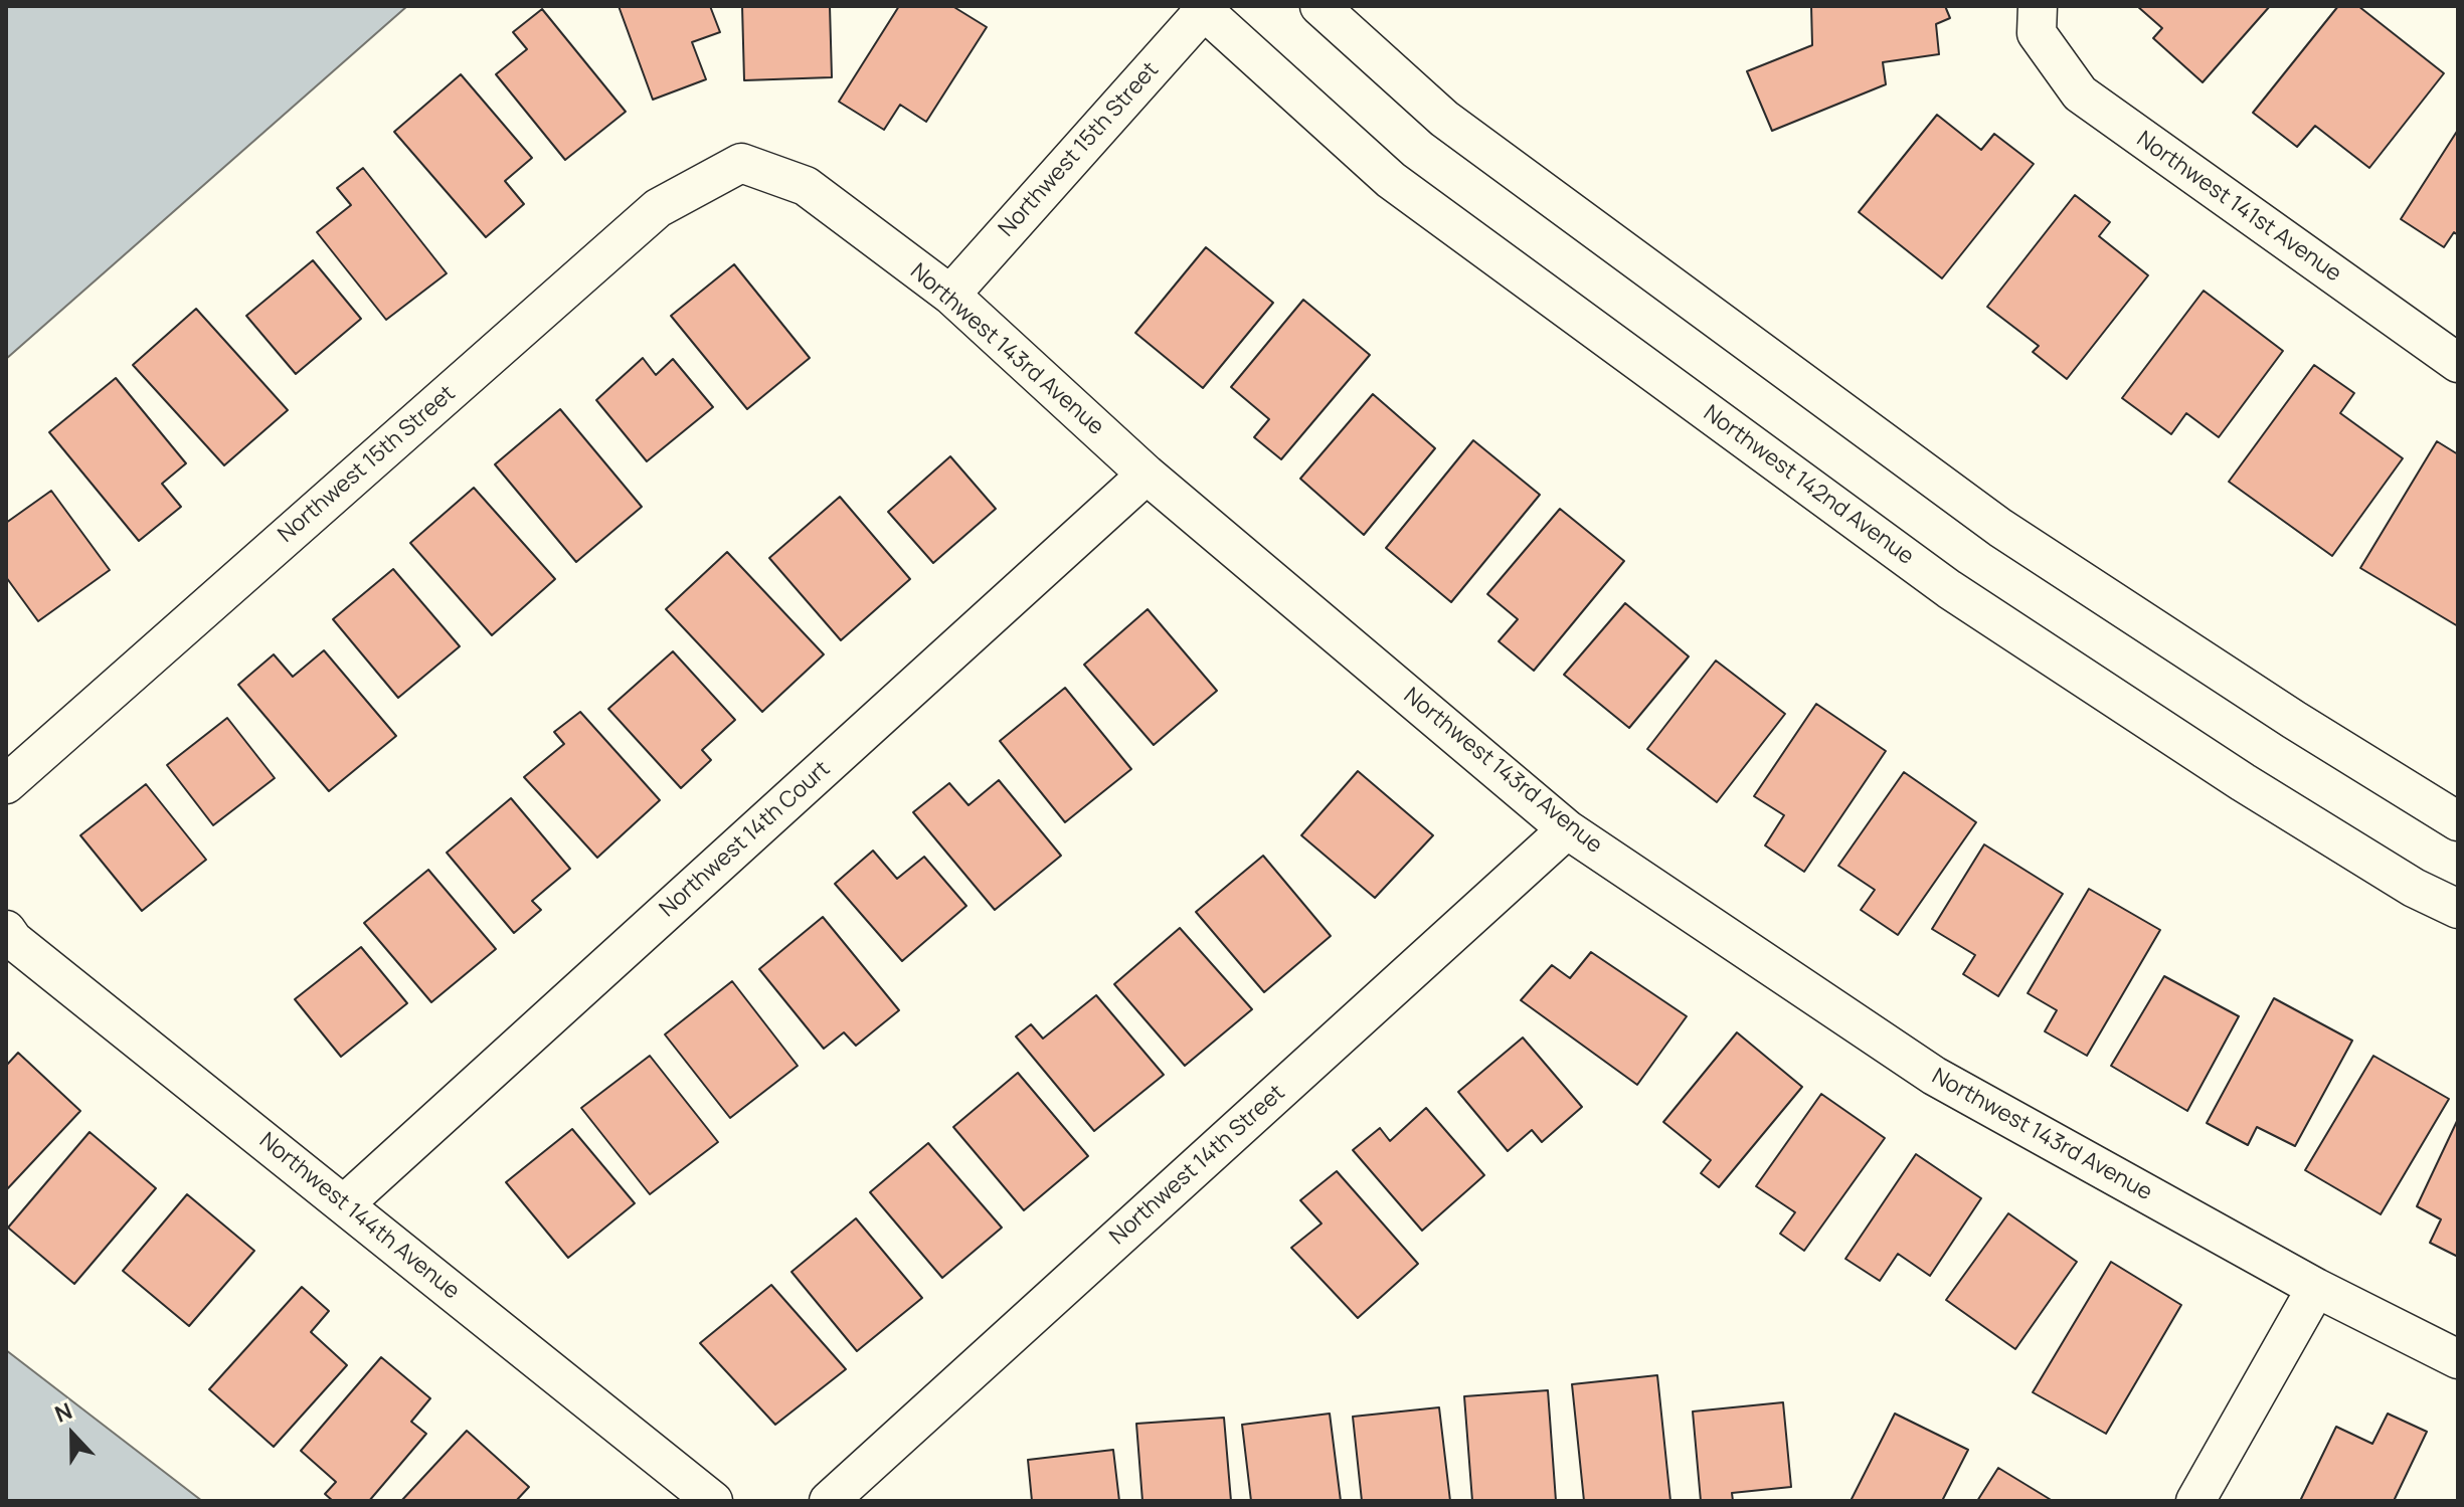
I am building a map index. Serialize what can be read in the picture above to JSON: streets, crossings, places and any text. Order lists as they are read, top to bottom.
{
  "streets": {
    "street": [
      "Northwest 15th Street",
      "Northwest 141st Avenue",
      "Northwest 143rd Avenue",
      "Northwest 142nd Avenue",
      "Northwest 14th Court",
      "Northwest 14th Street",
      "Northwest 144th Avenue"
    ]
  },
  "crossings": [
    ["Northwest 15th Street", "Northwest 143rd Avenue"],
    ["Northwest 15th Street", "Northwest 142nd Avenue"],
    ["Northwest 143rd Avenue", "Northwest 14th Court"],
    ["Northwest 143rd Avenue", "Northwest 14th Street"],
    ["Northwest 14th Court", "Northwest 144th Avenue"]
  ],
  "north": "top"
}
